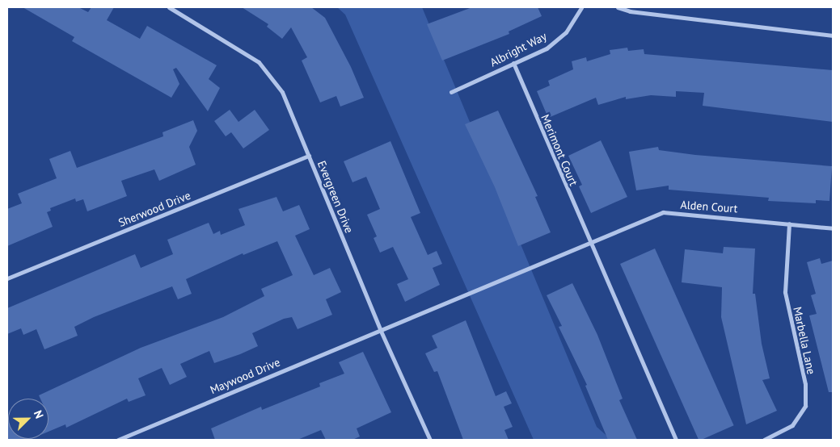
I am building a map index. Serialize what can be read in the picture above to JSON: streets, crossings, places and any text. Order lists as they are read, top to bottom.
{
  "streets": {
    "street": [
      "Albright Way",
      "Merimont Court",
      "Evergreen Drive",
      "Alden Court",
      "Sherwood Drive",
      "Marbella Lane",
      "Maywood Drive"
    ]
  },
  "crossings": [
    ["Albright Way", "Merimont Court"],
    ["Merimont Court", "Alden Court"],
    ["Evergreen Drive", "Alden Court"],
    ["Evergreen Drive", "Sherwood Drive"],
    ["Evergreen Drive", "Maywood Drive"],
    ["Alden Court", "Marbella Lane"],
    ["Alden Court", "Maywood Drive"]
  ],
  "north": "top right"
}
